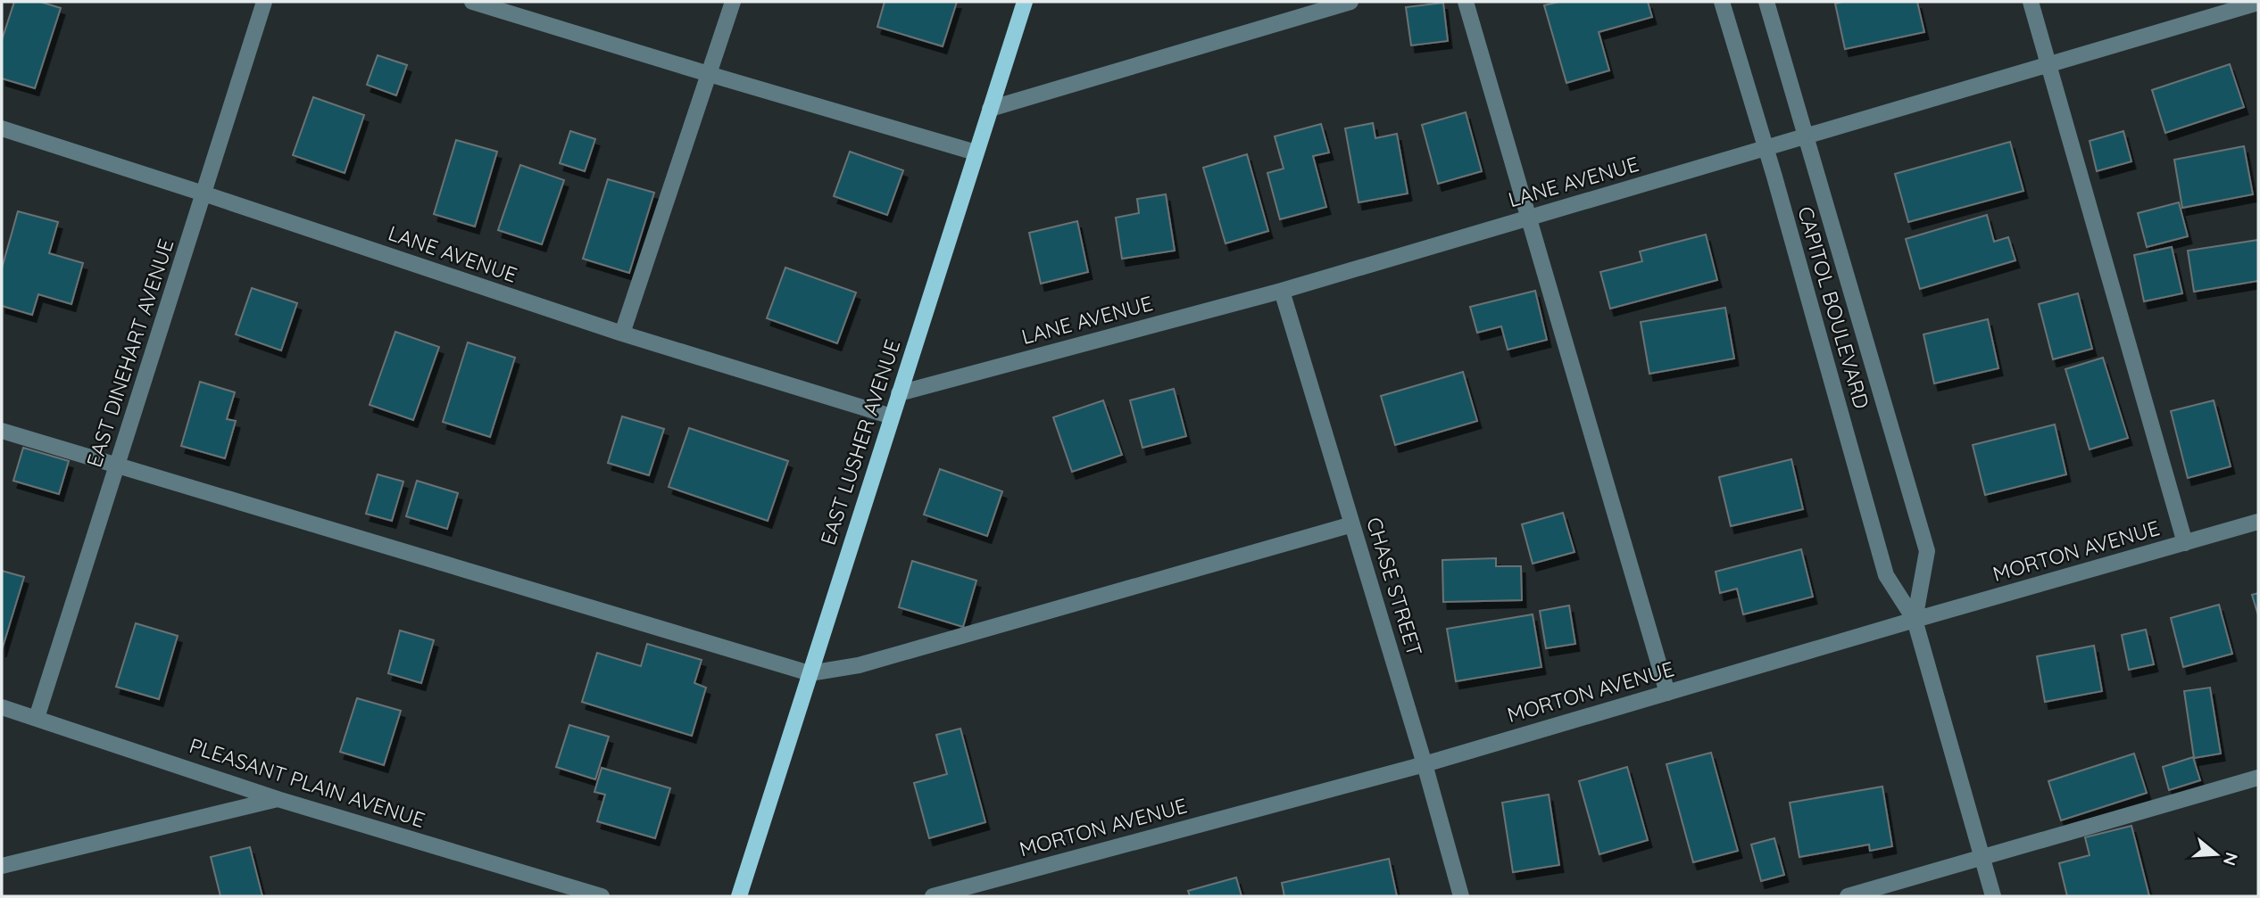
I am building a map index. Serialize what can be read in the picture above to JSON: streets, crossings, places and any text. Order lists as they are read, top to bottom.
{
  "streets": {
    "main road": ["EAST LUSHER AVENUE"],
    "street": [
      "LANE AVENUE",
      "CAPITOL BOULEVARD",
      "EAST DINEHART AVENUE",
      "MORTON AVENUE",
      "CHASE STREET",
      "PLEASANT PLAIN AVENUE"
    ]
  },
  "crossings": [
    ["LANE AVENUE", "CAPITOL BOULEVARD"],
    ["LANE AVENUE", "EAST DINEHART AVENUE"],
    ["LANE AVENUE", "EAST LUSHER AVENUE"],
    ["LANE AVENUE", "CHASE STREET"],
    ["CAPITOL BOULEVARD", "MORTON AVENUE"],
    ["EAST DINEHART AVENUE", "PLEASANT PLAIN AVENUE"],
    ["MORTON AVENUE", "CHASE STREET"]
  ],
  "north": "right"
}
